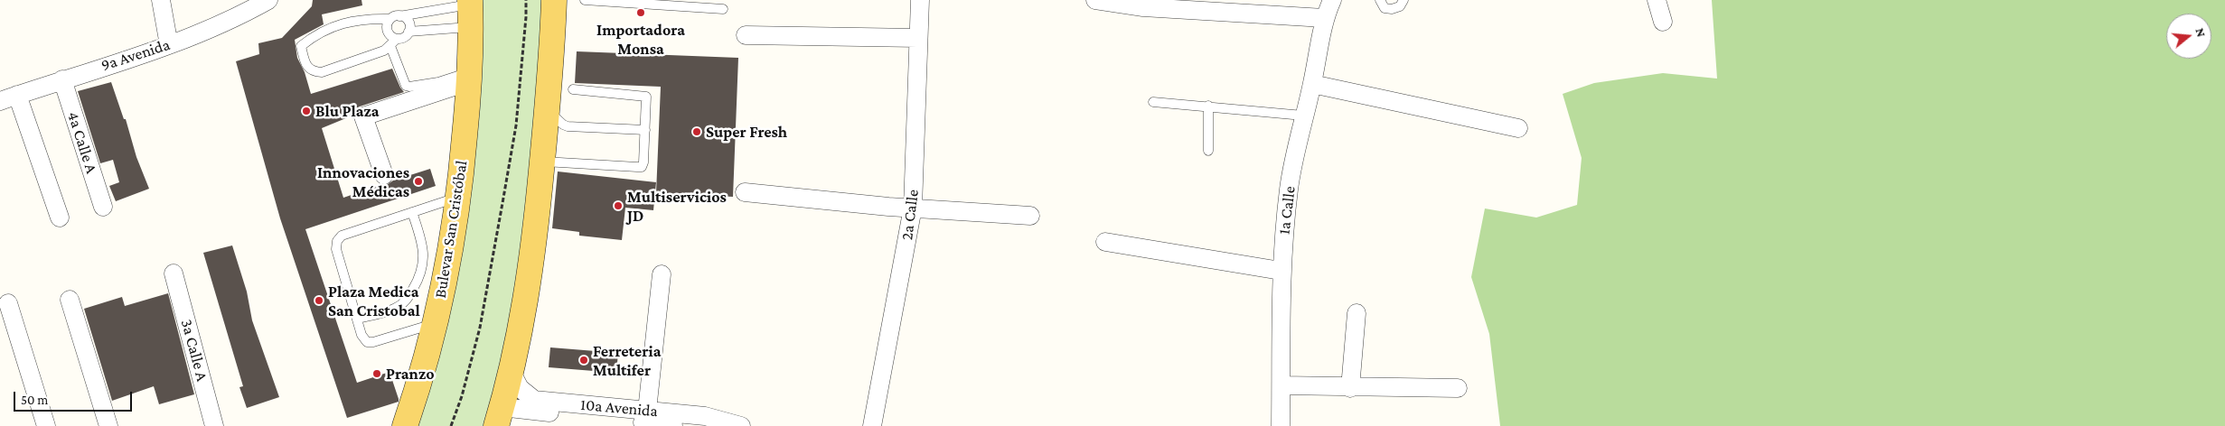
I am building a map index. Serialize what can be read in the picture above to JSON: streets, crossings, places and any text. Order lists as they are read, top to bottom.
{
  "streets": {
    "main road": ["Bulevar San Cristóbal"],
    "street": [
      "9a Avenida",
      "4a Calle A",
      "1a Calle",
      "2a Calle",
      "3a Calle A",
      "10a Avenida"
    ]
  },
  "crossings": [
    ["9a Avenida", "4a Calle A"]
  ],
  "places": [
    "Importadora Monsa",
    "Blu Plaza",
    "Super Fresh",
    "Innovaciones Médicas",
    "Multiservicios JD",
    "Plaza Medica San Cristobal",
    "Ferreteria Multifer",
    "Pranzo"
  ],
  "scale_bar": "50 m",
  "north": "right"
}
